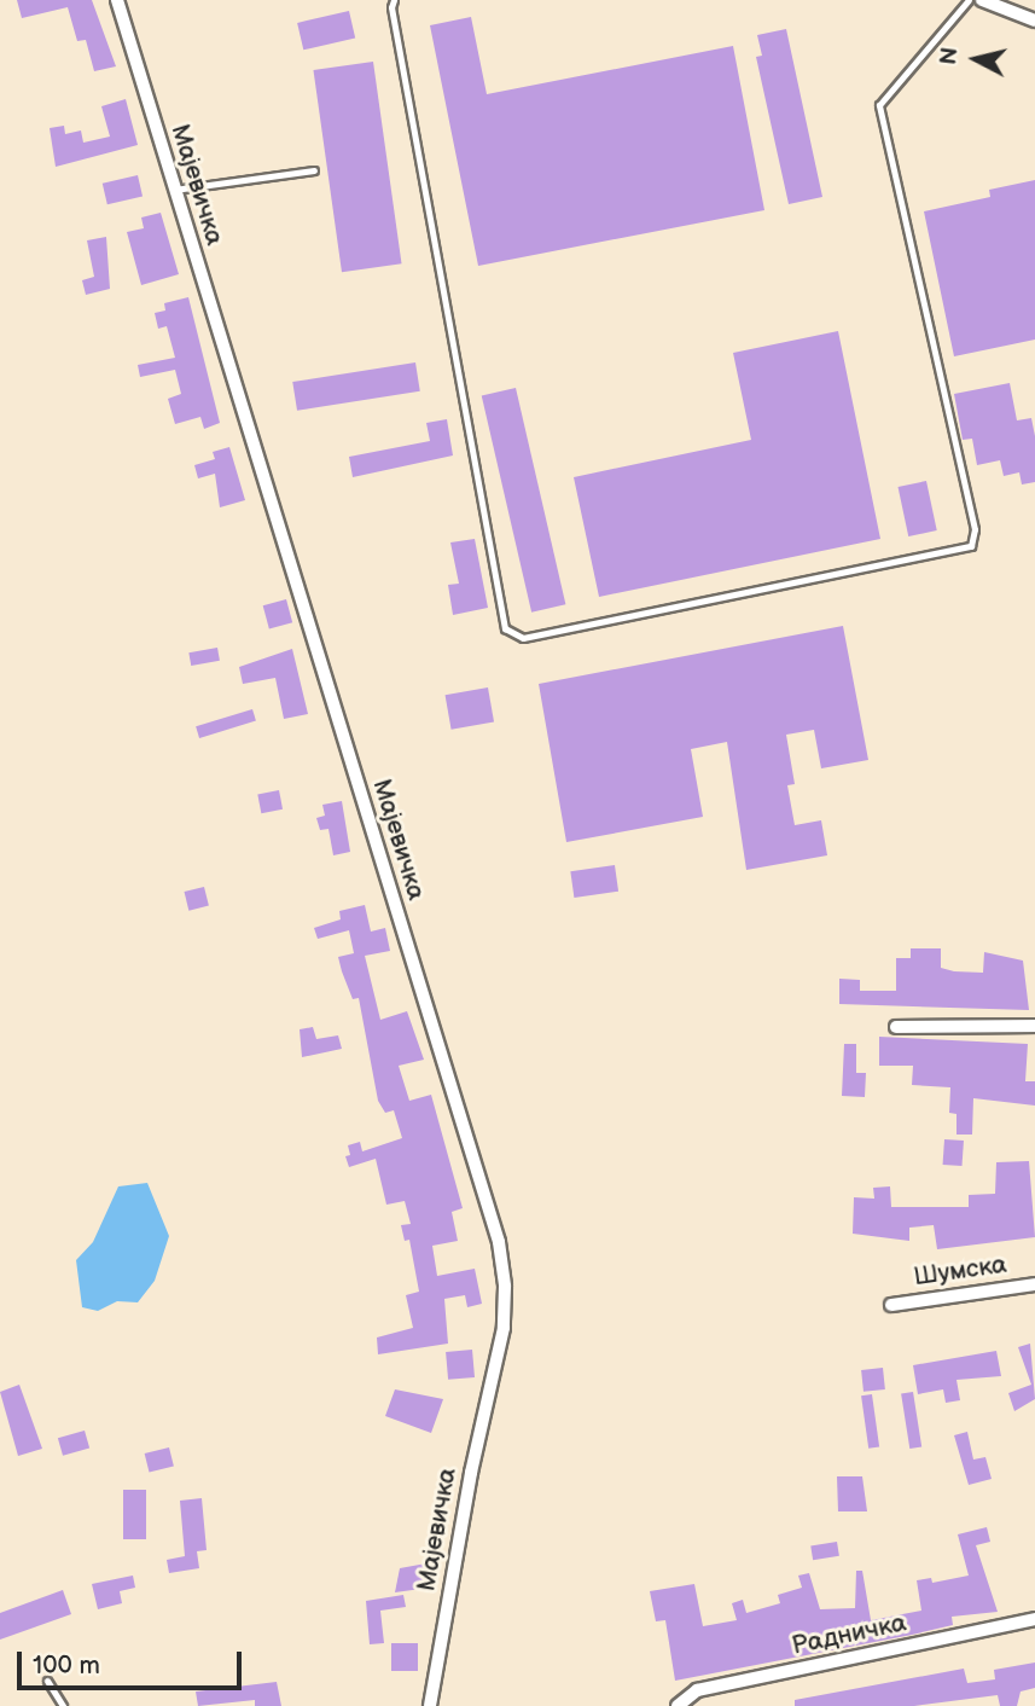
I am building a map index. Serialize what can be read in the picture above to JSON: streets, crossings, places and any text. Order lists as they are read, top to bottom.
{
  "streets": {
    "street": ["Мајевичка", "Шумска", "Радничка"]
  },
  "scale_bar": "100 m",
  "north": "left"
}
